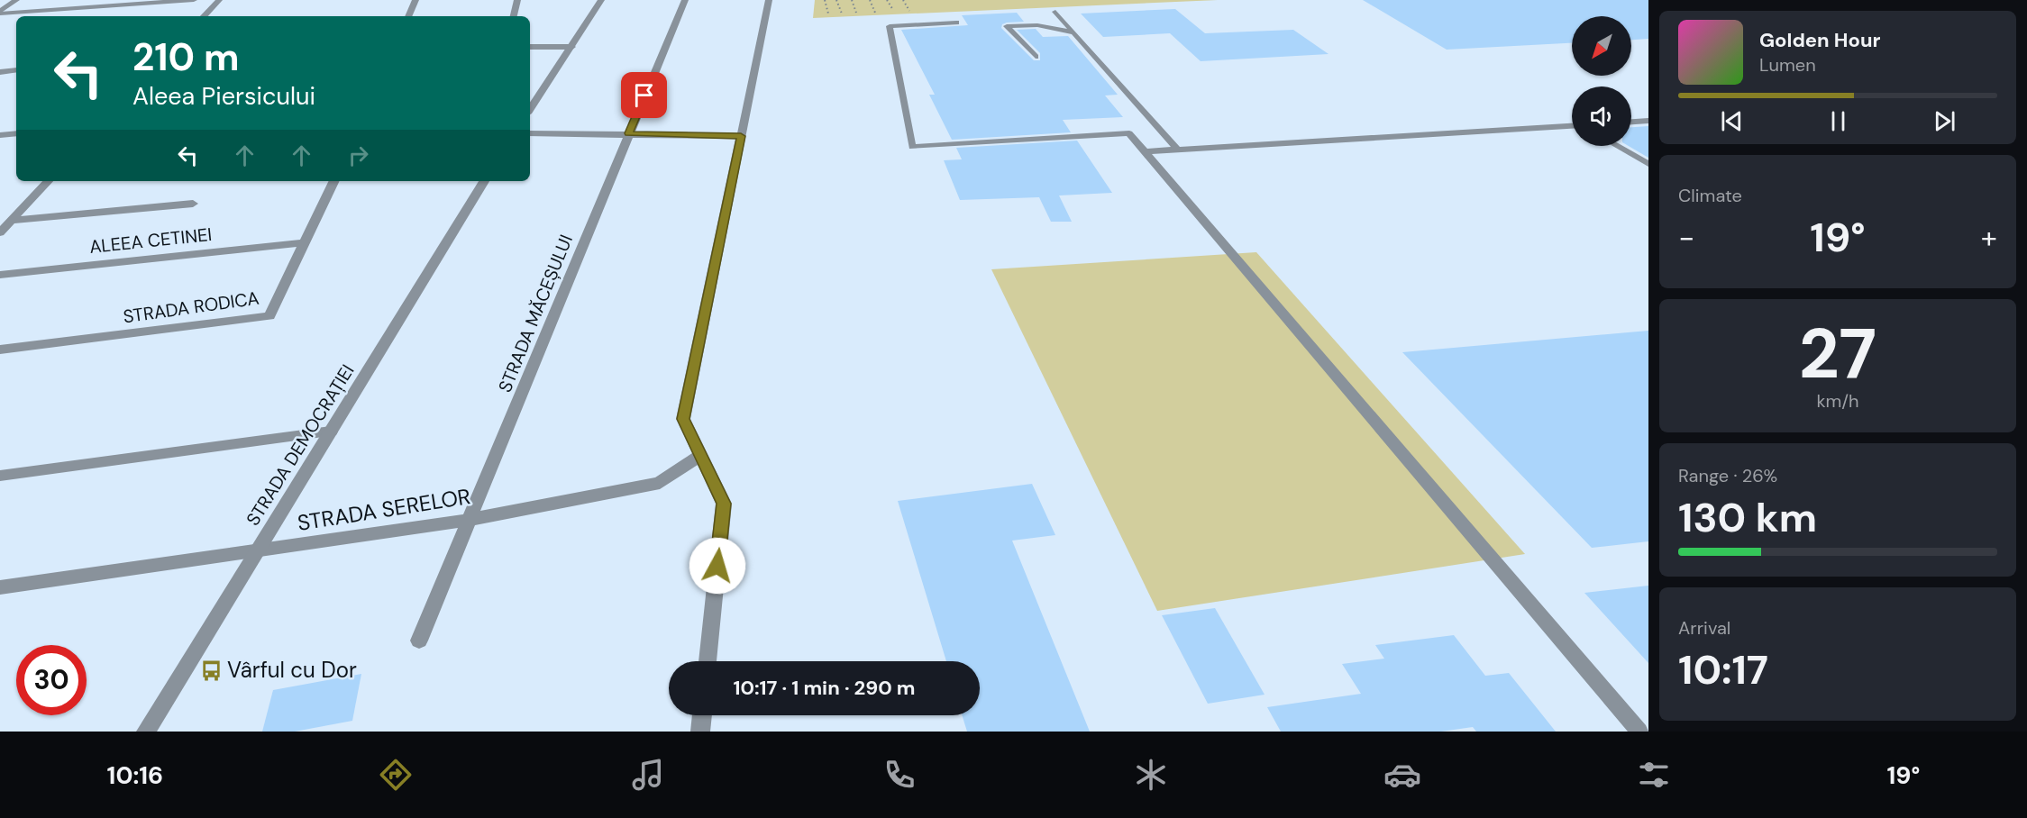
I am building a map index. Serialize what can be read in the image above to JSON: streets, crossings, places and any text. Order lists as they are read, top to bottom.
{
  "streets": {
    "street": [
      "ALEEA CETINEI",
      "STRADA RODICA",
      "STRADA MĂCEȘULUI",
      "STRADA DEMOCRAȚIEI",
      "STRADA SERELOR"
    ]
  },
  "crossings": [
    ["ALEEA CETINEI", "STRADA RODICA"],
    ["STRADA MĂCEȘULUI", "STRADA SERELOR"],
    ["STRADA DEMOCRAȚIEI", "STRADA SERELOR"]
  ],
  "places": {
    "bus stop": ["Vârful cu Dor"]
  },
  "north": "bottom left",
  "page": {
    "turn": ["210 m", "Aleea Piersicului"],
    "song": ["Golden Hour", "Lumen"],
    "tile": [
      "Climate",
      ["27", "km/h"],
      ["Range · 26%", "130 km"],
      ["Arrival", "10:17"]
    ],
    "heat": ["−", "19°", "+"],
    "limit": "30",
    "trip": "10:17 · 1 min · 290 m",
    "tabs": ["10:16", "19°"]
  }
}
